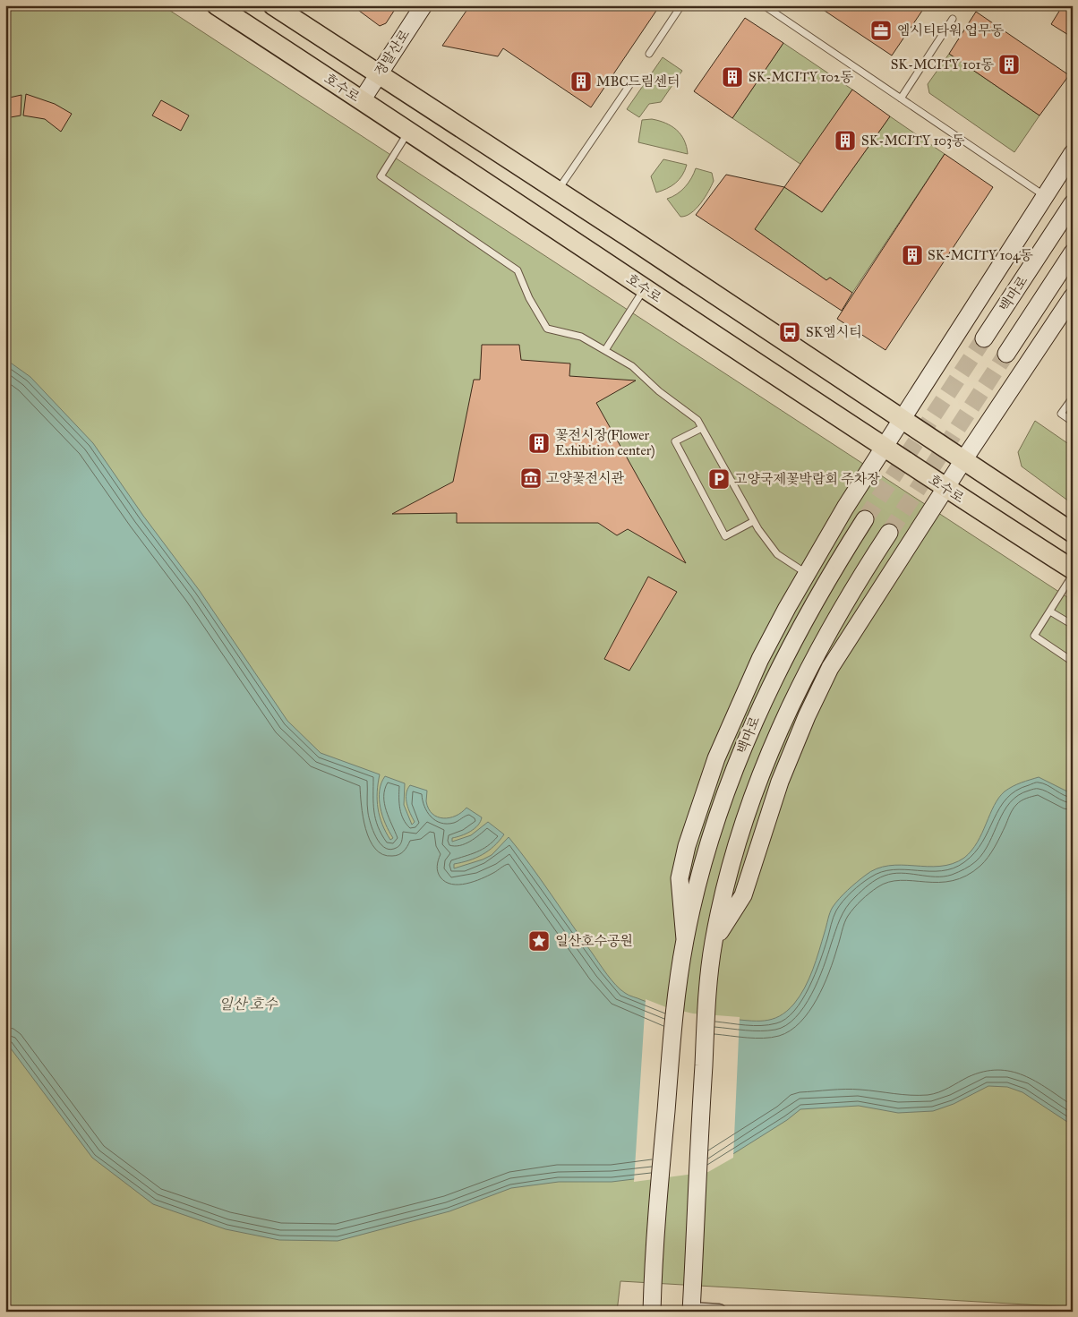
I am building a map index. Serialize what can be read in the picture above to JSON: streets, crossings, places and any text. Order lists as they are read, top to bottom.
{
  "streets": {
    "main road": ["정발산로", "호수로", "백마로"]
  },
  "crossings": [
    ["정발산로", "호수로"]
  ],
  "water": ["일산 호수"],
  "places": {
    "office": ["엠시티타워 업무동"],
    "building": [
      "SK-MCITY 101동",
      "SK-MCITY 102동",
      "MBC드림센터",
      "SK-MCITY 103동",
      "SK-MCITY 104동",
      "꽃전시장(Flower Exhibition center)"
    ],
    "bus stop": ["SK엠시티"],
    "museum": ["고양꽃전시관"],
    "parking": ["고양국제꽃박람회 주차장"],
    "place": ["일산호수공원"]
  }
}
